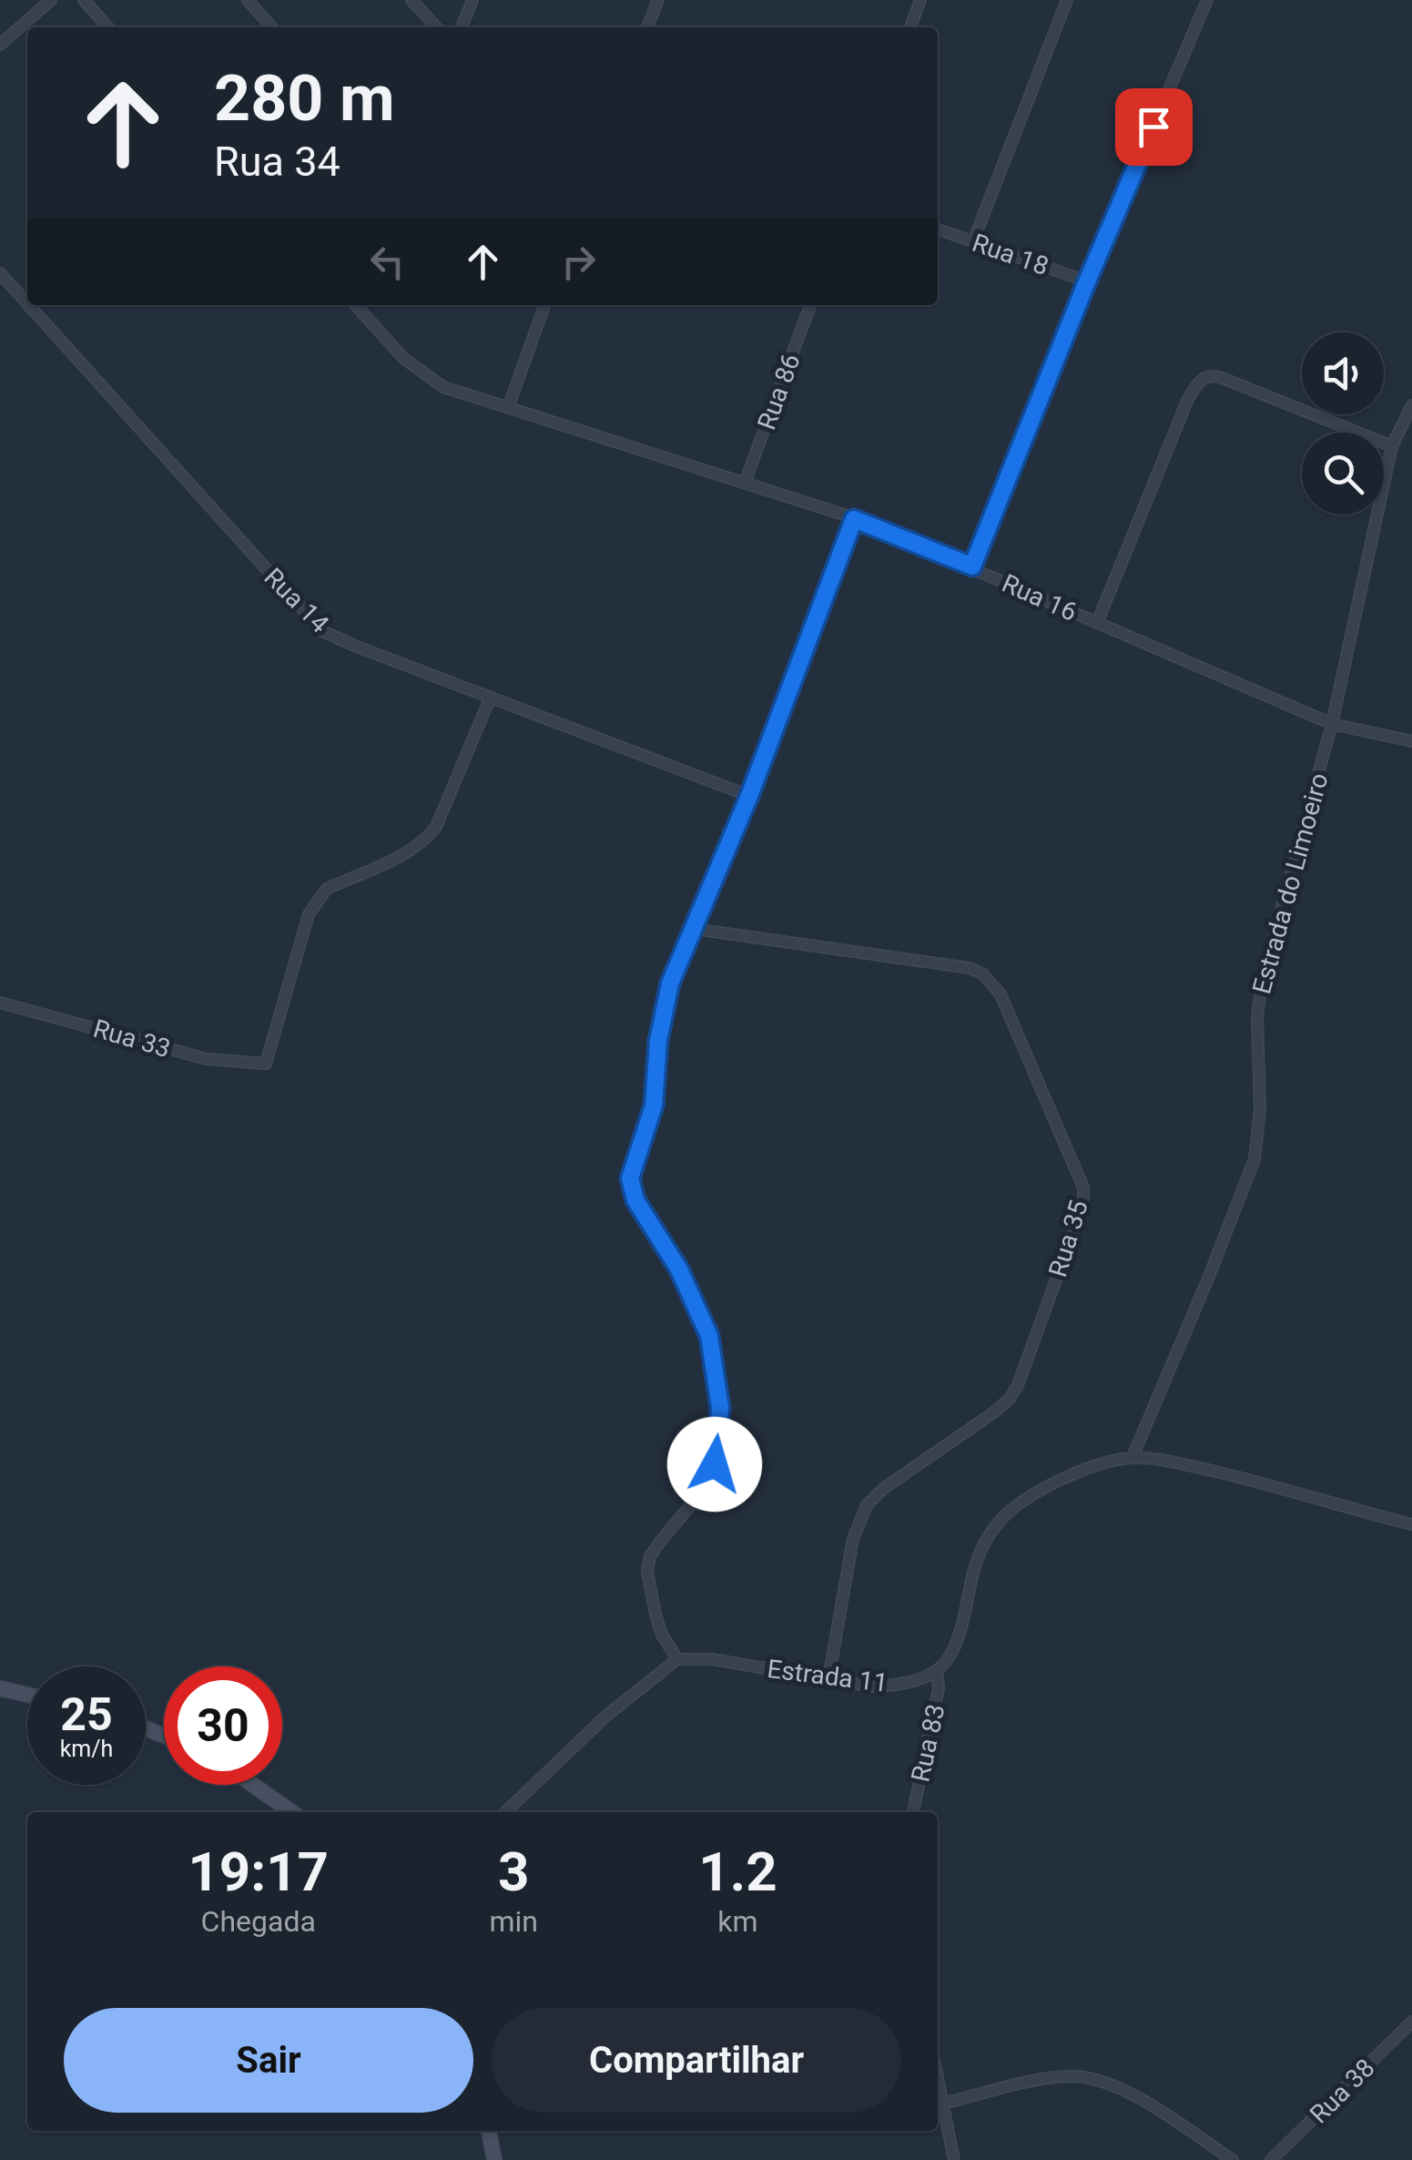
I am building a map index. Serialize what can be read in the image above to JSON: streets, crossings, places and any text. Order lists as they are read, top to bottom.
{
  "streets": {
    "street": [
      "Rua 18",
      "Rua 86",
      "Rua 16",
      "Rua 14",
      "Estrada do Limoeiro",
      "Rua 33",
      "Rua 35",
      "Estrada 11",
      "Rua 83",
      "Rua 38"
    ]
  },
  "crossings": [
    ["Rua 86", "Rua 16"],
    ["Rua 16", "Estrada do Limoeiro"],
    ["Rua 14", "Rua 33"],
    ["Rua 35", "Estrada 11"],
    ["Estrada 11", "Rua 83"]
  ],
  "page": {
    "turn": ["280 m", "Rua 34"],
    "speed": "25 km/h",
    "limit": "30",
    "eta": [
      "19:17",
      "Chegada",
      "3",
      "min",
      "1.2",
      "km"
    ],
    "buttons": ["Sair", "Compartilhar"]
  }
}
